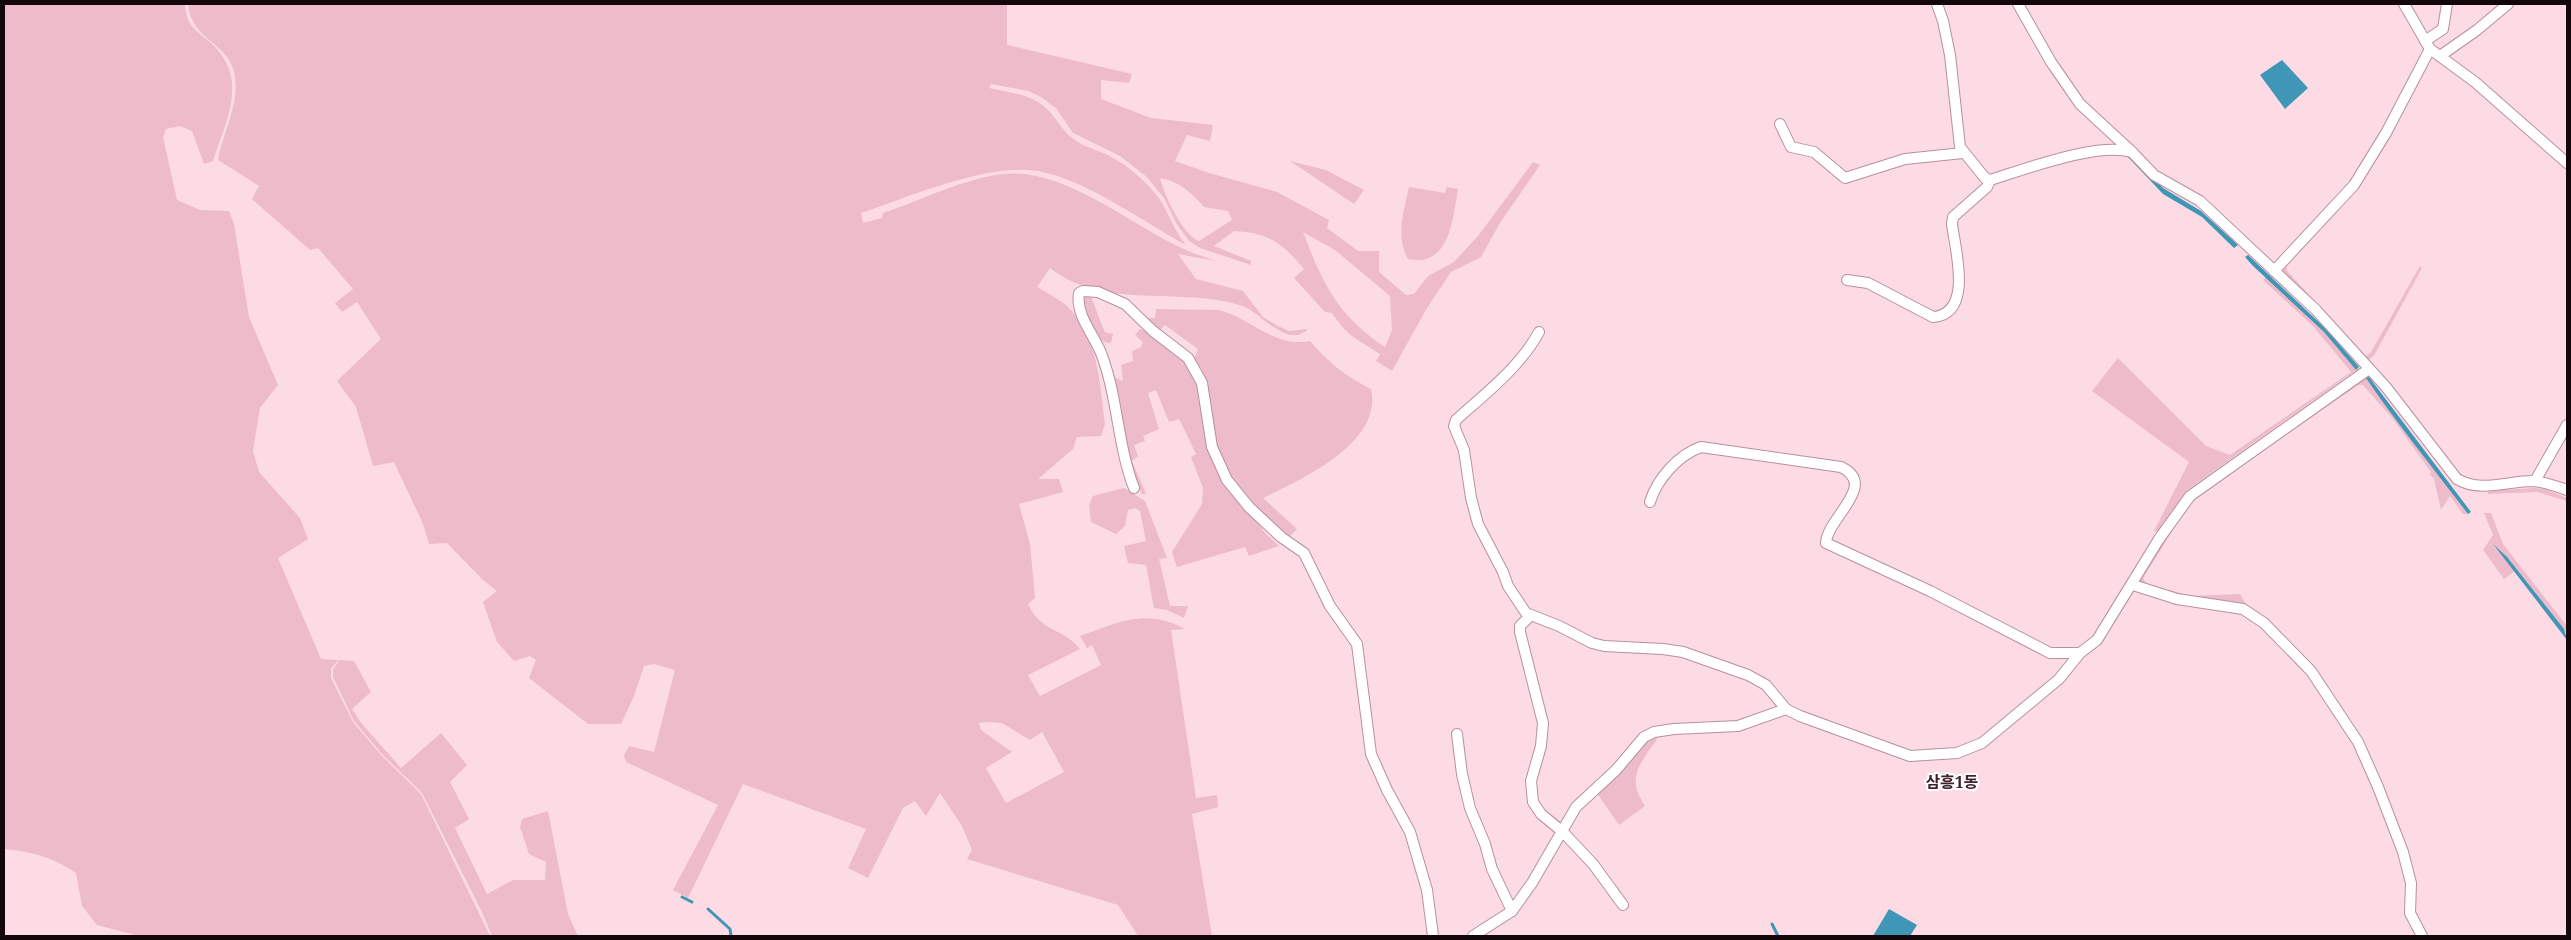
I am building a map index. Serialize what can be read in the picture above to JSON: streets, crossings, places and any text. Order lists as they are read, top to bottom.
{
  "districts": ["삼흥1동"]
}
